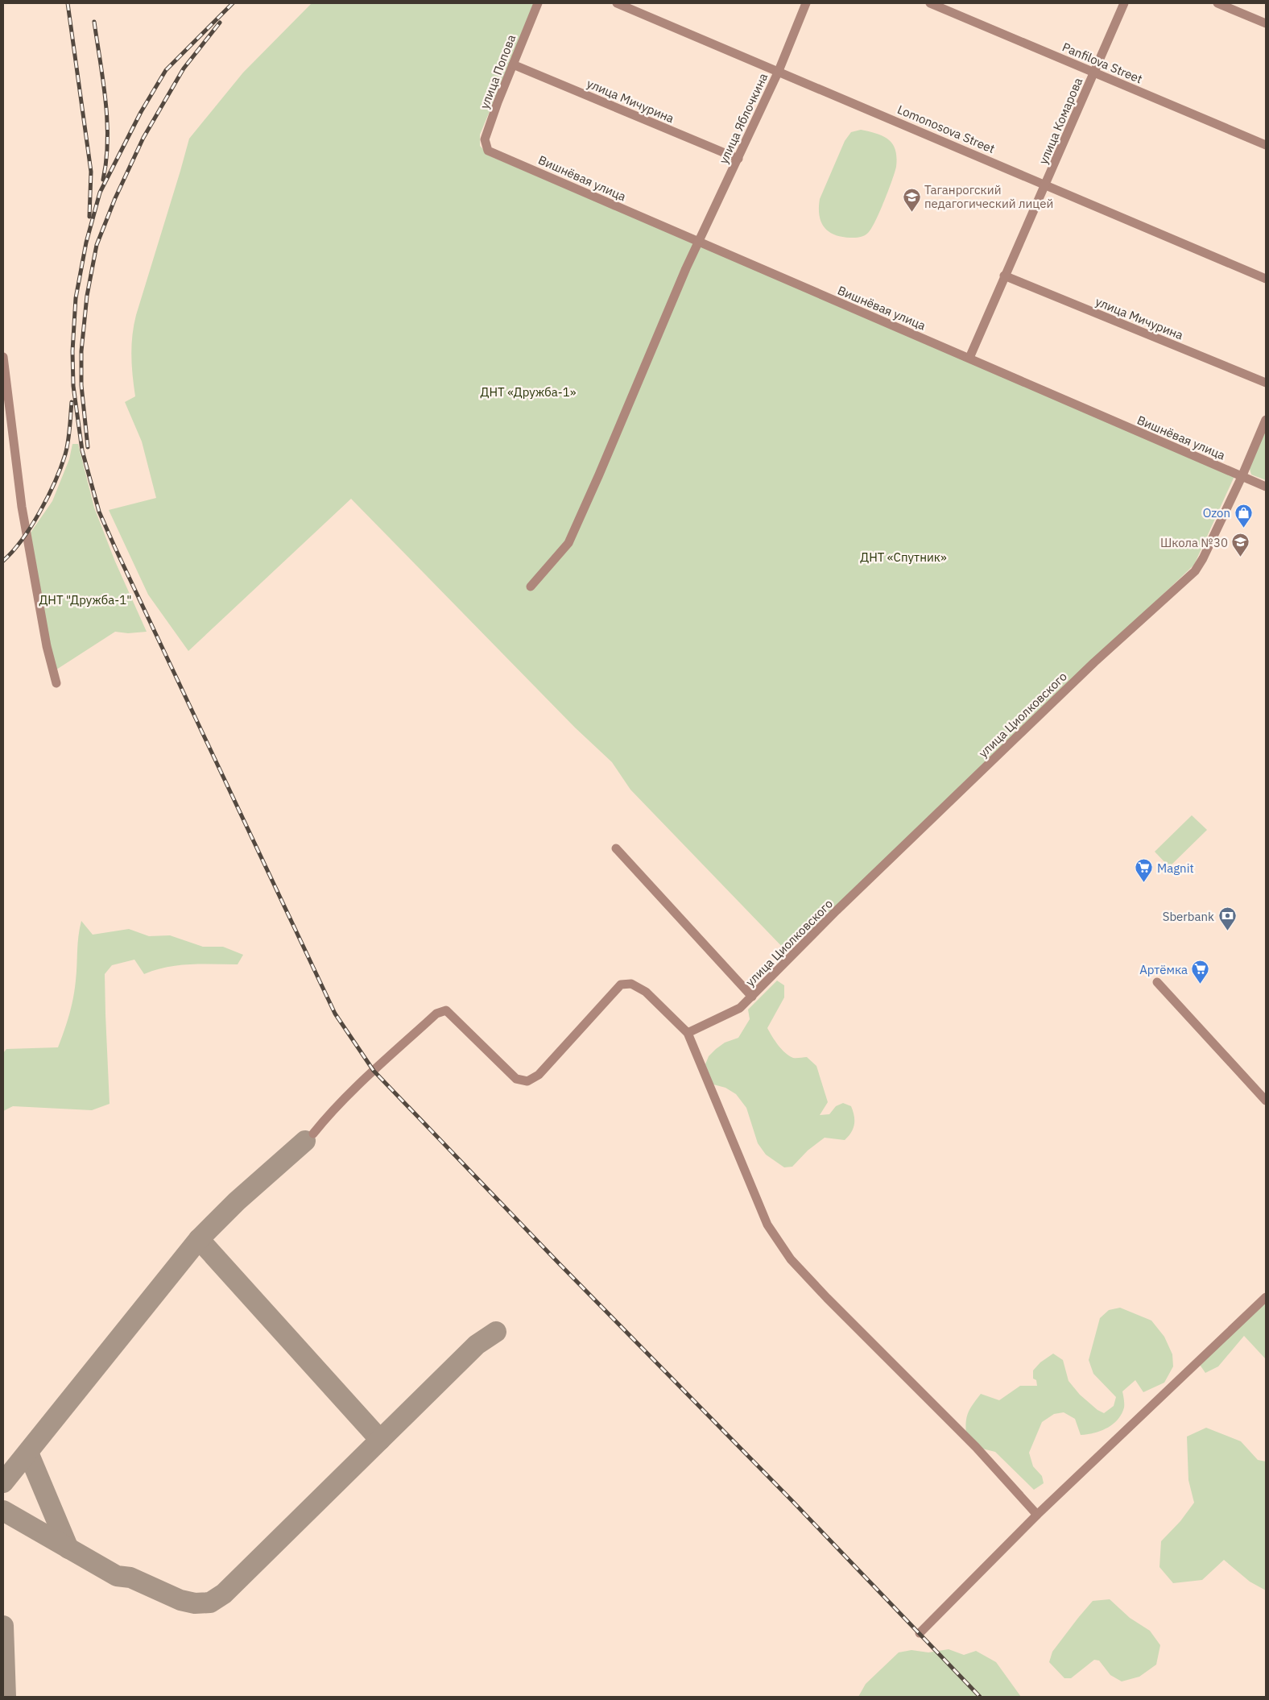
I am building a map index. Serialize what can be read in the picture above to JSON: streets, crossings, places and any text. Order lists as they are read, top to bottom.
{
  "streets": {
    "street": [
      "Panfilova Street",
      "улица Попова",
      "улица Мичурина",
      "улица Яблочкина",
      "улица Комарова",
      "Lomonosova Street",
      "Вишнёвая улица",
      "улица Циолковского"
    ]
  },
  "crossings": [
    ["Panfilova Street", "улица Комарова"],
    ["улица Попова", "улица Мичурина"],
    ["улица Попова", "Вишнёвая улица"],
    ["улица Мичурина", "улица Яблочкина"],
    ["улица Мичурина", "улица Комарова"],
    ["улица Яблочкина", "Lomonosova Street"],
    ["улица Яблочкина", "Вишнёвая улица"],
    ["улица Комарова", "Lomonosova Street"],
    ["улица Комарова", "Вишнёвая улица"],
    ["Вишнёвая улица", "улица Циолковского"]
  ],
  "parks": ["ДНТ «Дружба-1»", "ДНТ «Спутник»", "ДНТ \"Дружба-1\""],
  "places": {
    "school or university": ["Таганрогский педагогический лицей", "Школа №30"],
    "shop": ["Ozon"],
    "supermarket": ["Magnit", "Артёмка"],
    "bank": ["Sberbank"]
  }
}
